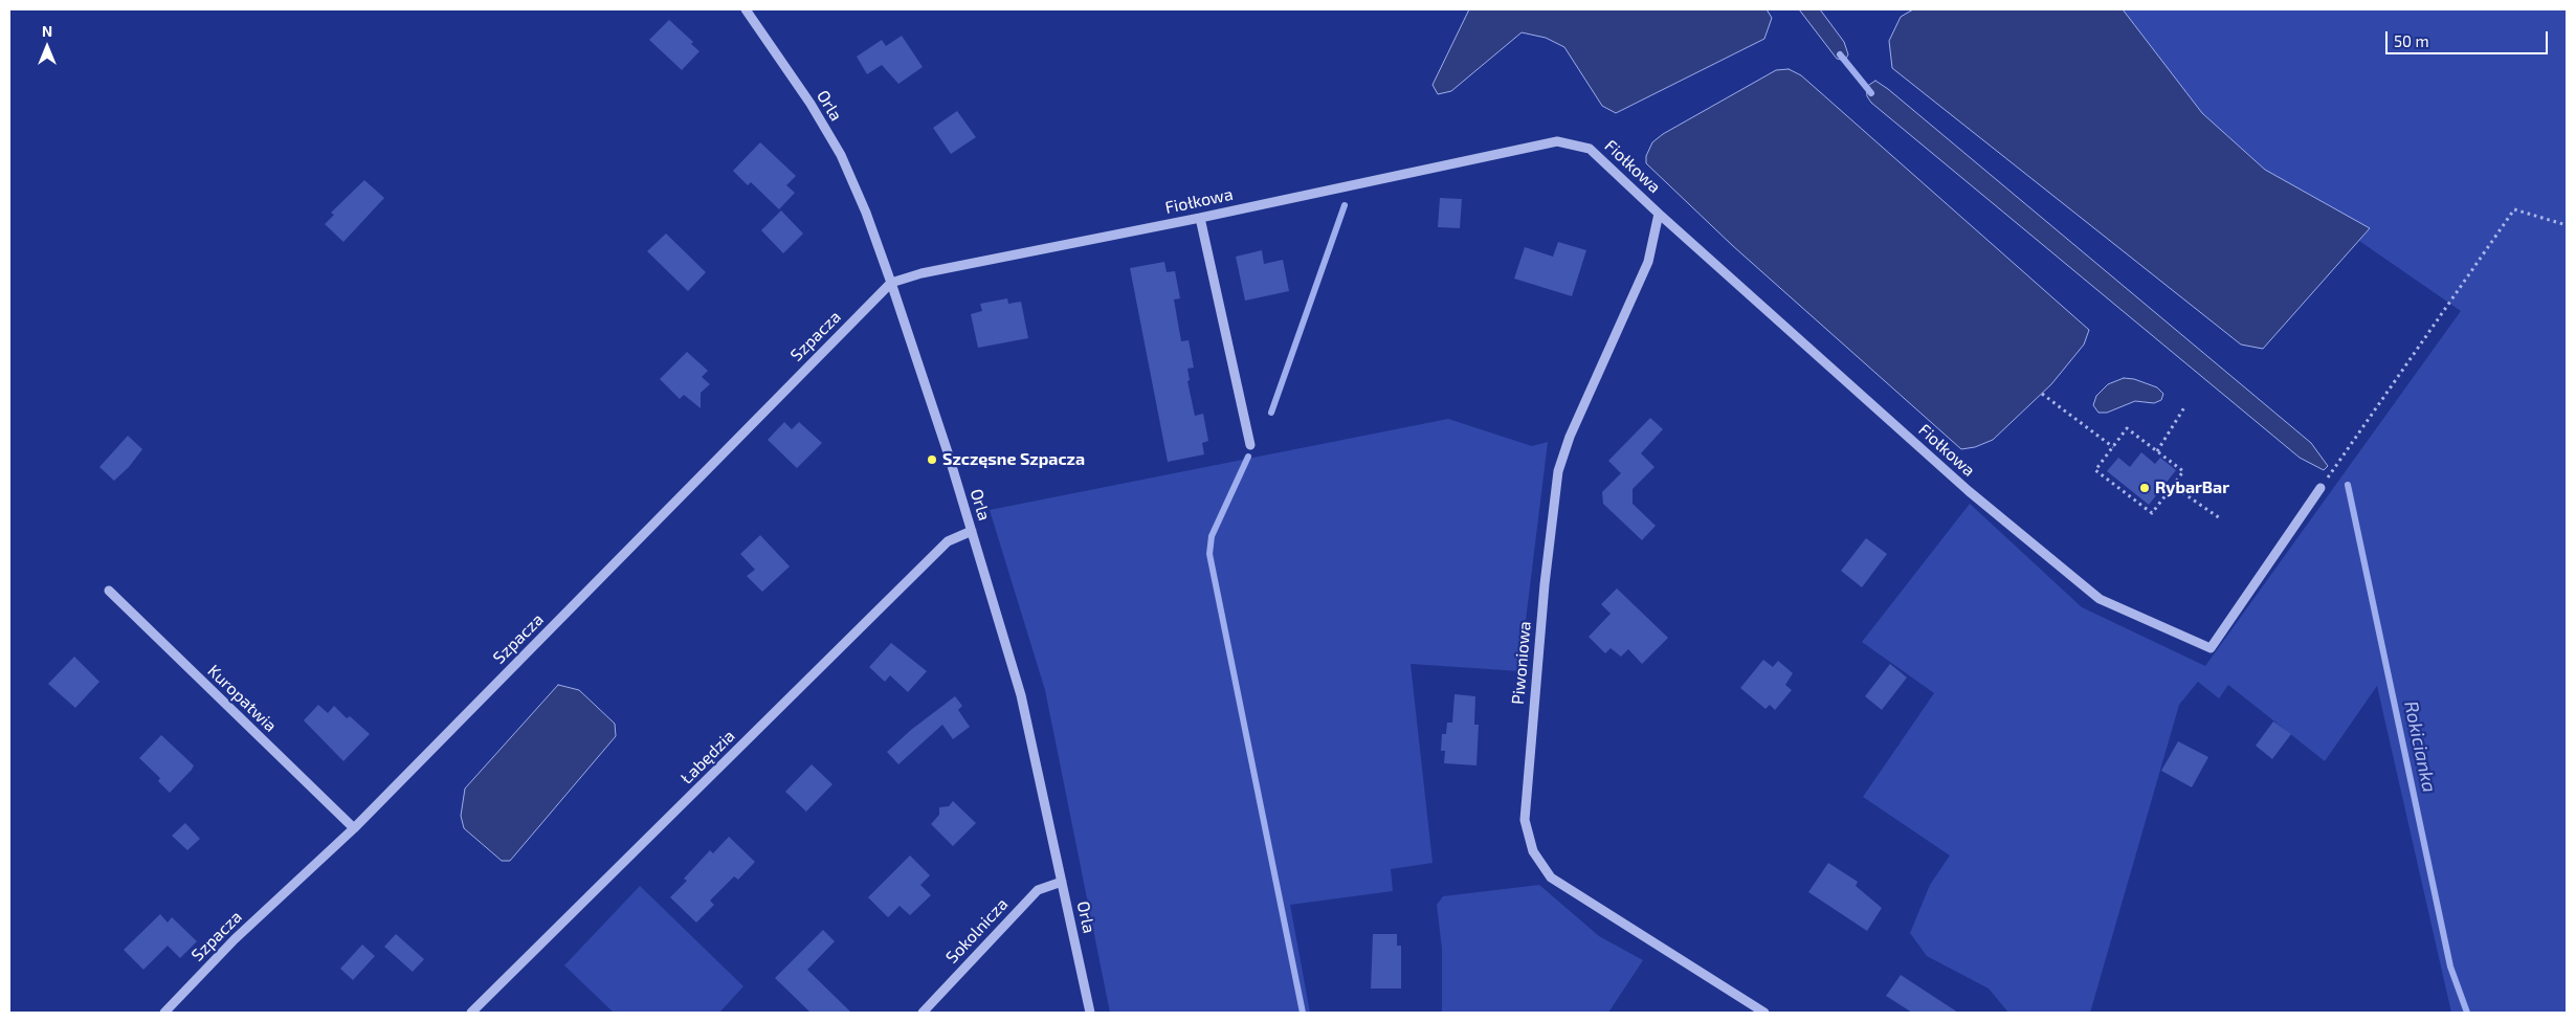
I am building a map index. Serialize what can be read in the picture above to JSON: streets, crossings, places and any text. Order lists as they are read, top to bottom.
{
  "streets": {
    "street": [
      "Orla",
      "Fiołkowa",
      "Szpacza",
      "Piwoniowa",
      "Kuropatwia",
      "Łabędzia",
      "Sokolnicza"
    ]
  },
  "crossings": [
    ["Orla", "Fiołkowa"],
    ["Orla", "Szpacza"],
    ["Orla", "Łabędzia"],
    ["Orla", "Sokolnicza"],
    ["Fiołkowa", "Szpacza"],
    ["Fiołkowa", "Piwoniowa"],
    ["Szpacza", "Kuropatwia"]
  ],
  "water": ["Rokicianka"],
  "places": ["Szczęsne Szpacza", "RybarBar"],
  "scale_bar": "50 m",
  "north": "top"
}
